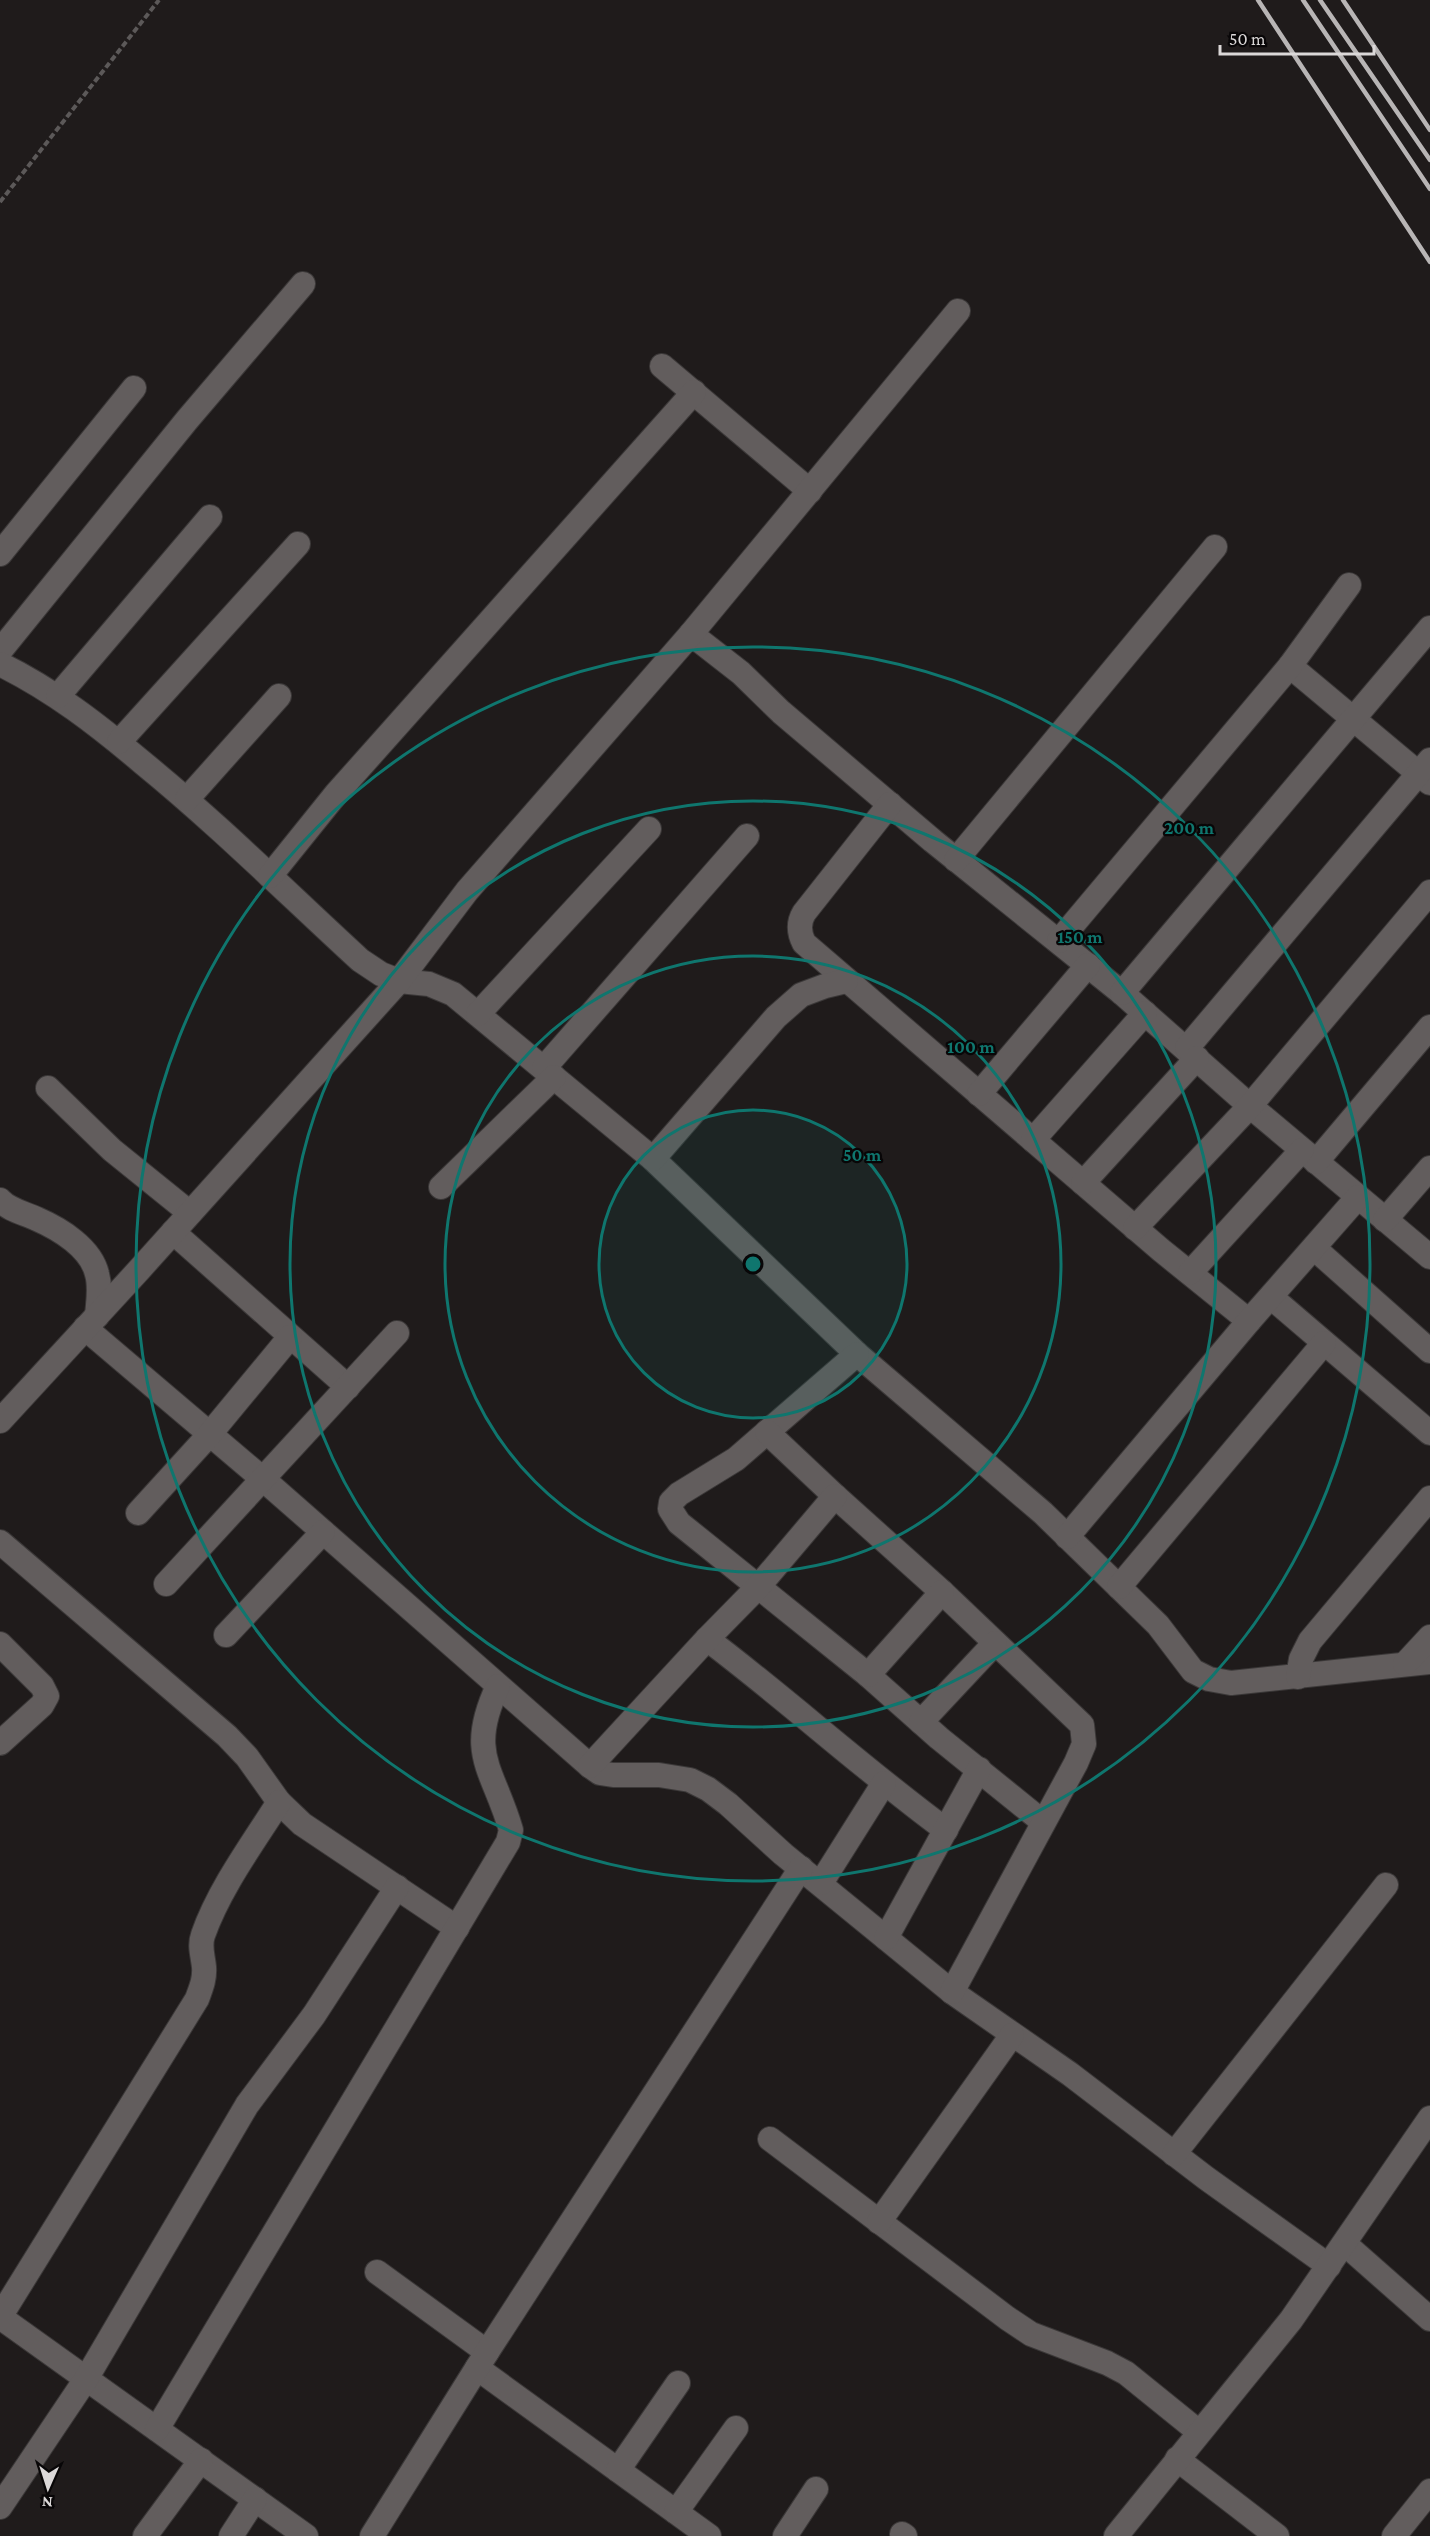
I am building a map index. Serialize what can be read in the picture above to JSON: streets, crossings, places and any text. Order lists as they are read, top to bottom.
{
  "scale_bar": "50 m",
  "north": "bottom",
  "rings": [
    "200 m",
    "150 m",
    "100 m",
    "50 m"
  ]
}
